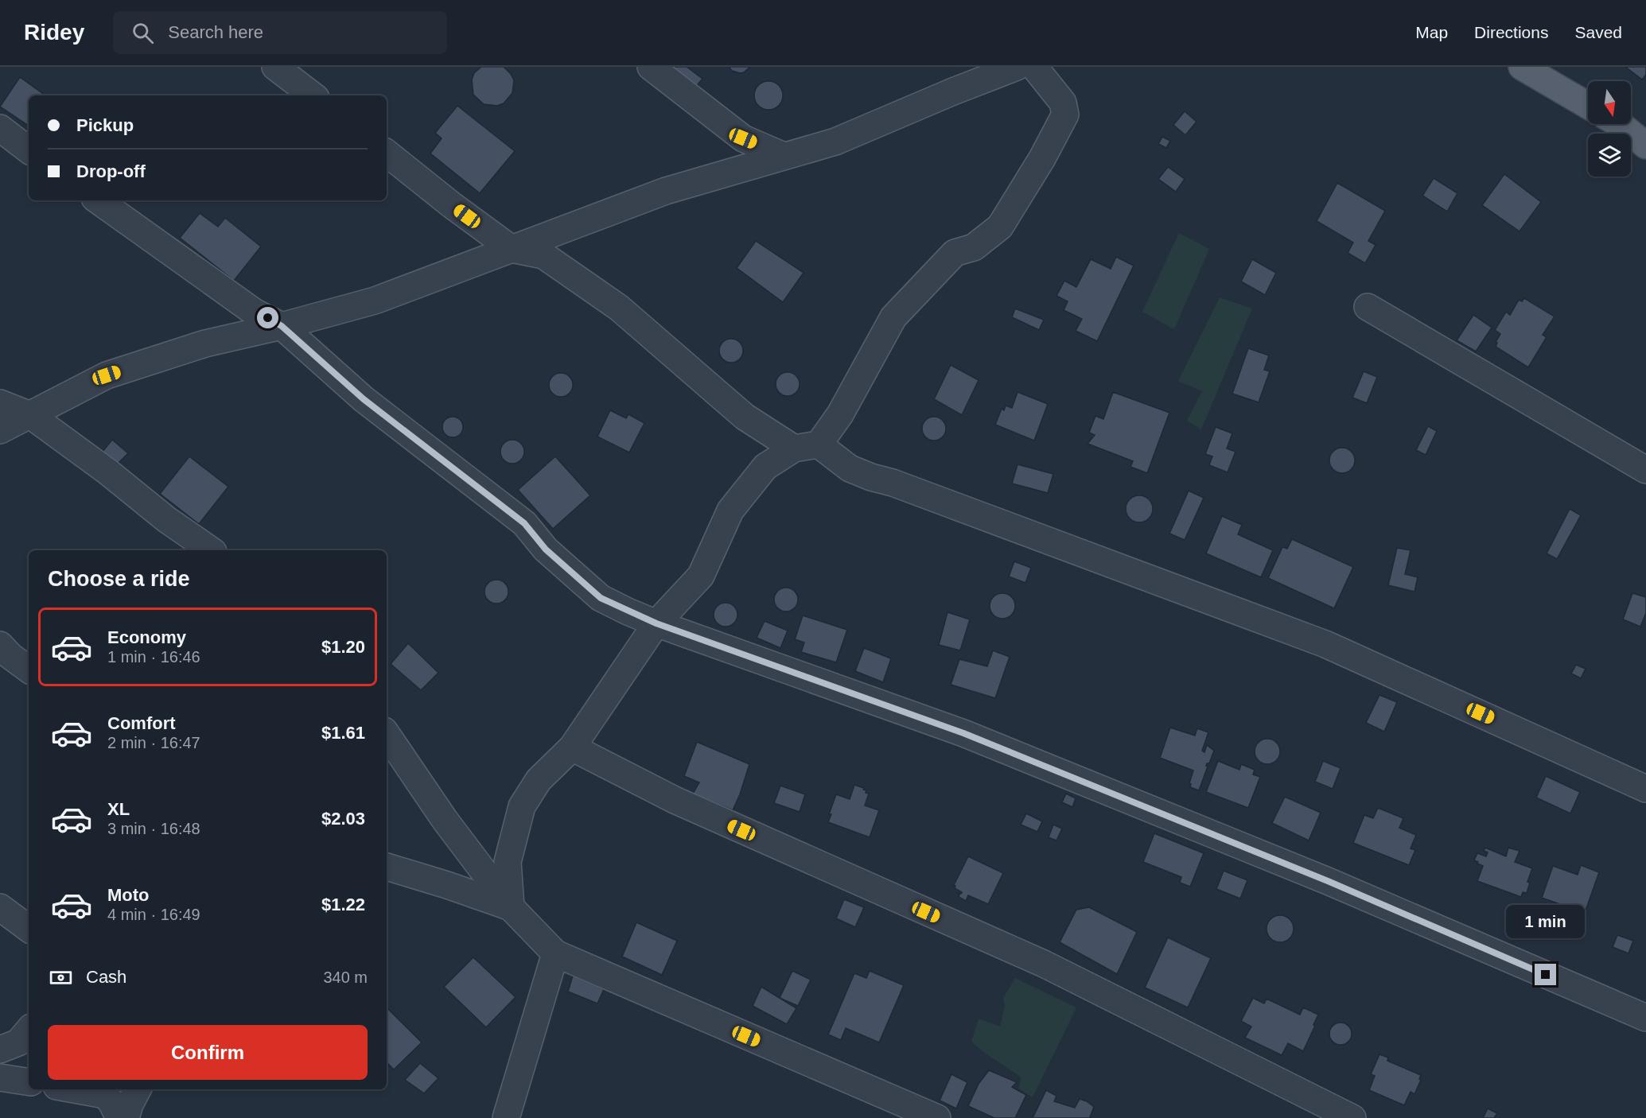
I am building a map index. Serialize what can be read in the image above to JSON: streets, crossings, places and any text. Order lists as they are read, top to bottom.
{
  "north": "bottom",
  "page": {
    "header": "Ridey",
    "search": "Search here",
    "nav": ["Map", "Directions", "Saved"],
    "banner": ["Pickup", "Drop-off"],
    "heading": "Choose a ride",
    "list": [
      {
        "name": "Economy",
        "note": "1 min · 16:46",
        "value": "$1.20"
      },
      {
        "name": "Comfort",
        "note": "2 min · 16:47",
        "value": "$1.61"
      },
      {
        "name": "XL",
        "note": "3 min · 16:48",
        "value": "$2.03"
      },
      {
        "name": "Moto",
        "note": "4 min · 16:49",
        "value": "$1.22"
      }
    ],
    "bubble": "1 min",
    "pay": ["Cash", "340 m"],
    "buttons": "Confirm"
  }
}
